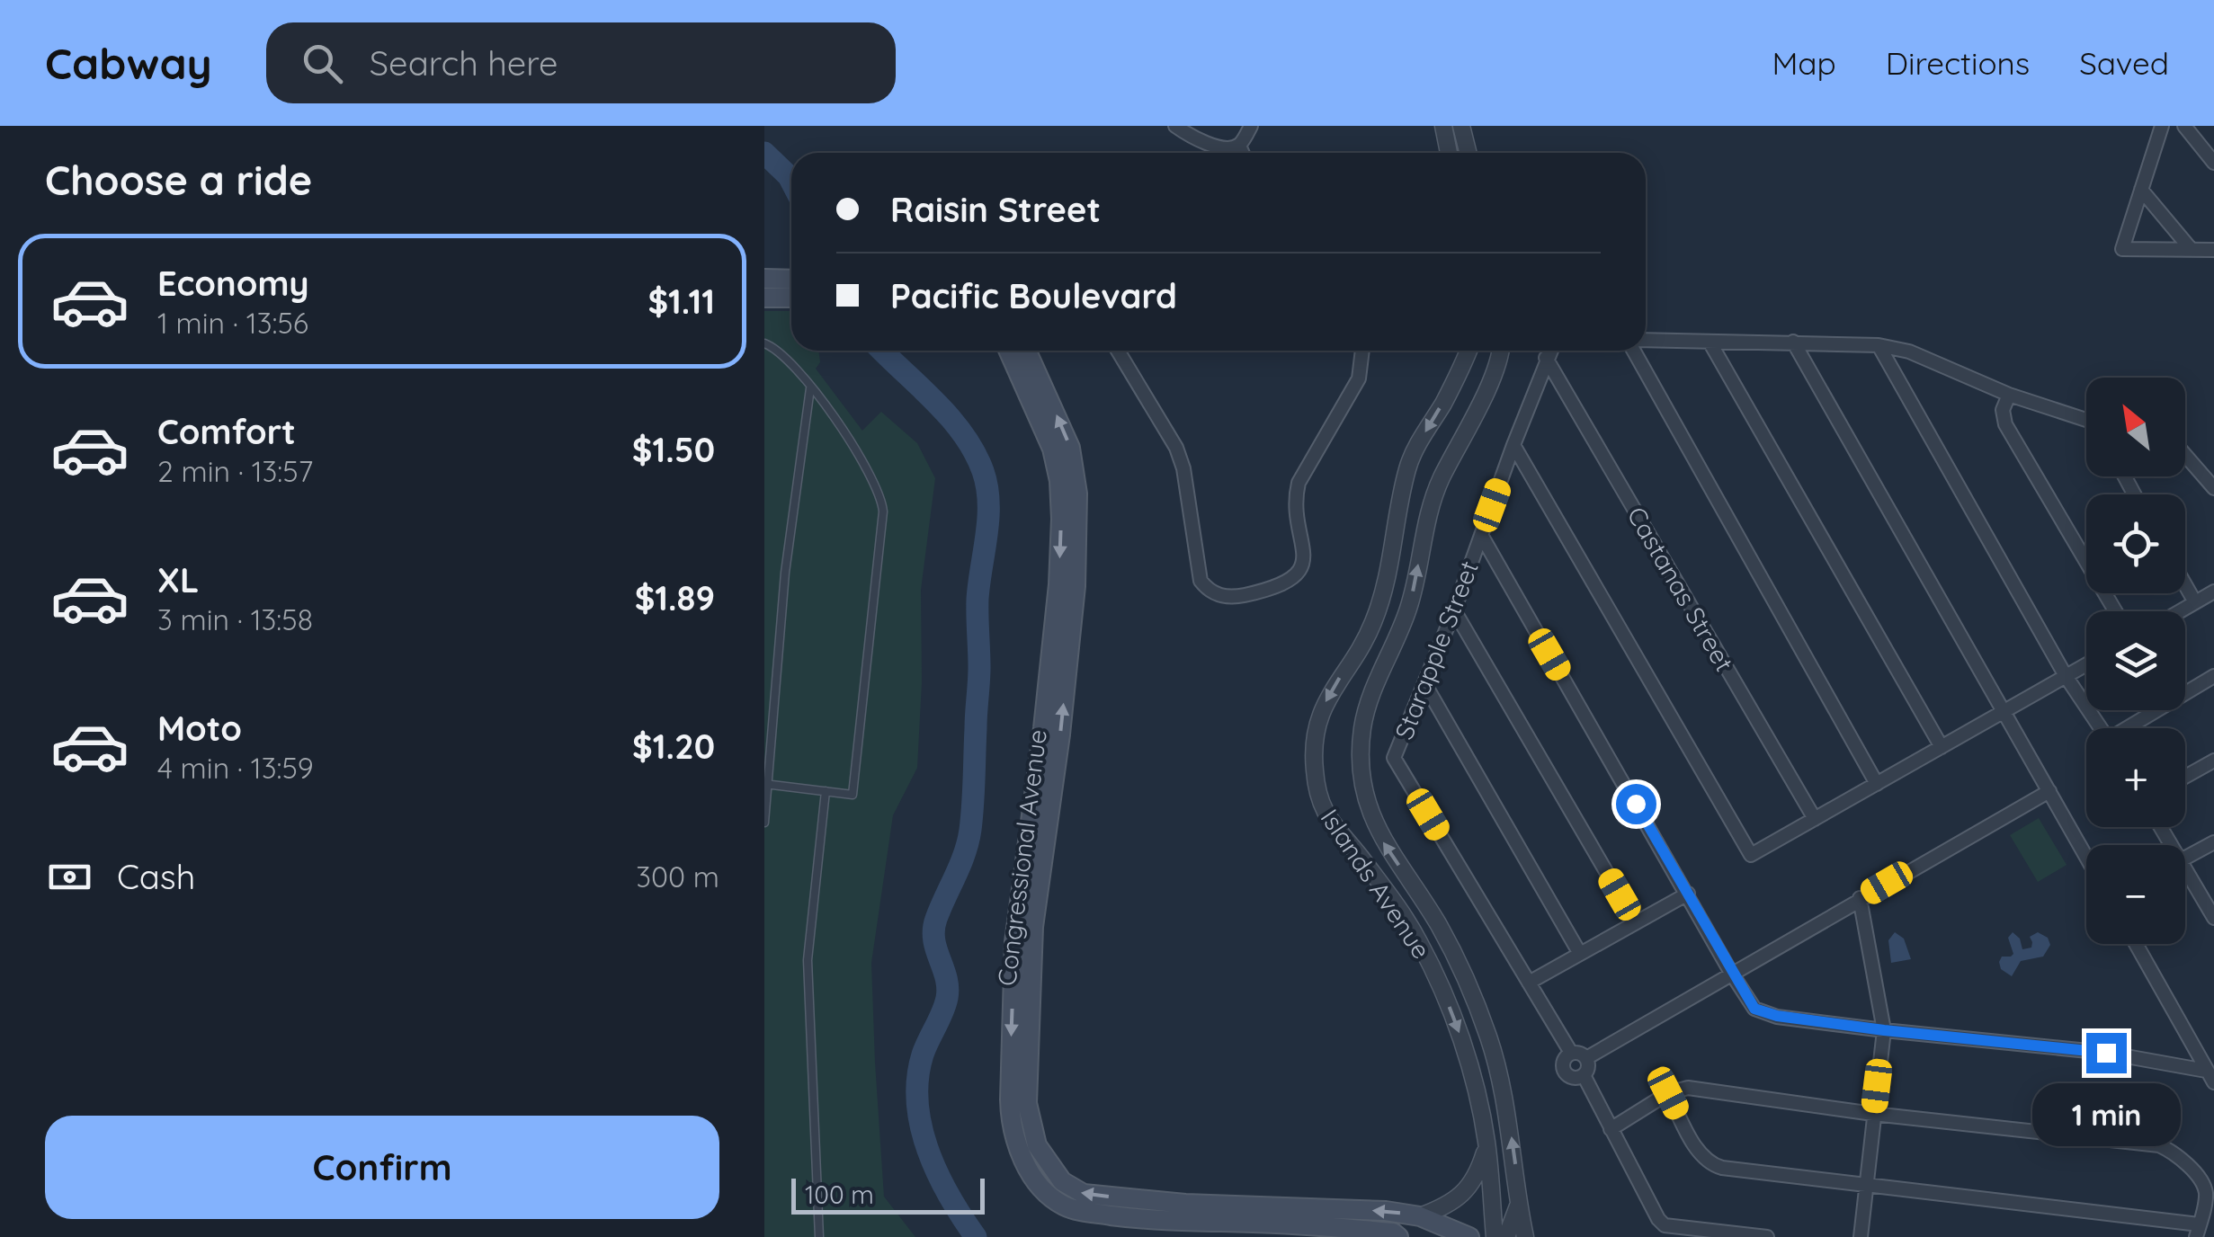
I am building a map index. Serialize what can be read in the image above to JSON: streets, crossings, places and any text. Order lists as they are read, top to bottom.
{
  "streets": {
    "main road": ["Congressional Avenue"],
    "street": ["Castanas Street", "Starapple Street", "Islands Avenue"]
  },
  "crossings": [
    ["Castanas Street", "Starapple Street"]
  ],
  "scale_bar": "100 m",
  "north": "top left",
  "page": {
    "header": "Cabway",
    "search": "Search here",
    "nav": ["Map", "Directions", "Saved"],
    "heading": "Choose a ride",
    "banner": ["Raisin Street", "Pacific Boulevard"],
    "list": [
      {
        "name": "Economy",
        "note": "1 min · 13:56",
        "value": "$1.11"
      },
      {
        "name": "Comfort",
        "note": "2 min · 13:57",
        "value": "$1.50"
      },
      {
        "name": "XL",
        "note": "3 min · 13:58",
        "value": "$1.89"
      },
      {
        "name": "Moto",
        "note": "4 min · 13:59",
        "value": "$1.20"
      }
    ],
    "map_buttons": ["+", "−"],
    "pay": ["Cash", "300 m"],
    "bubble": "1 min",
    "buttons": "Confirm",
    "scale": "100 m"
  }
}
